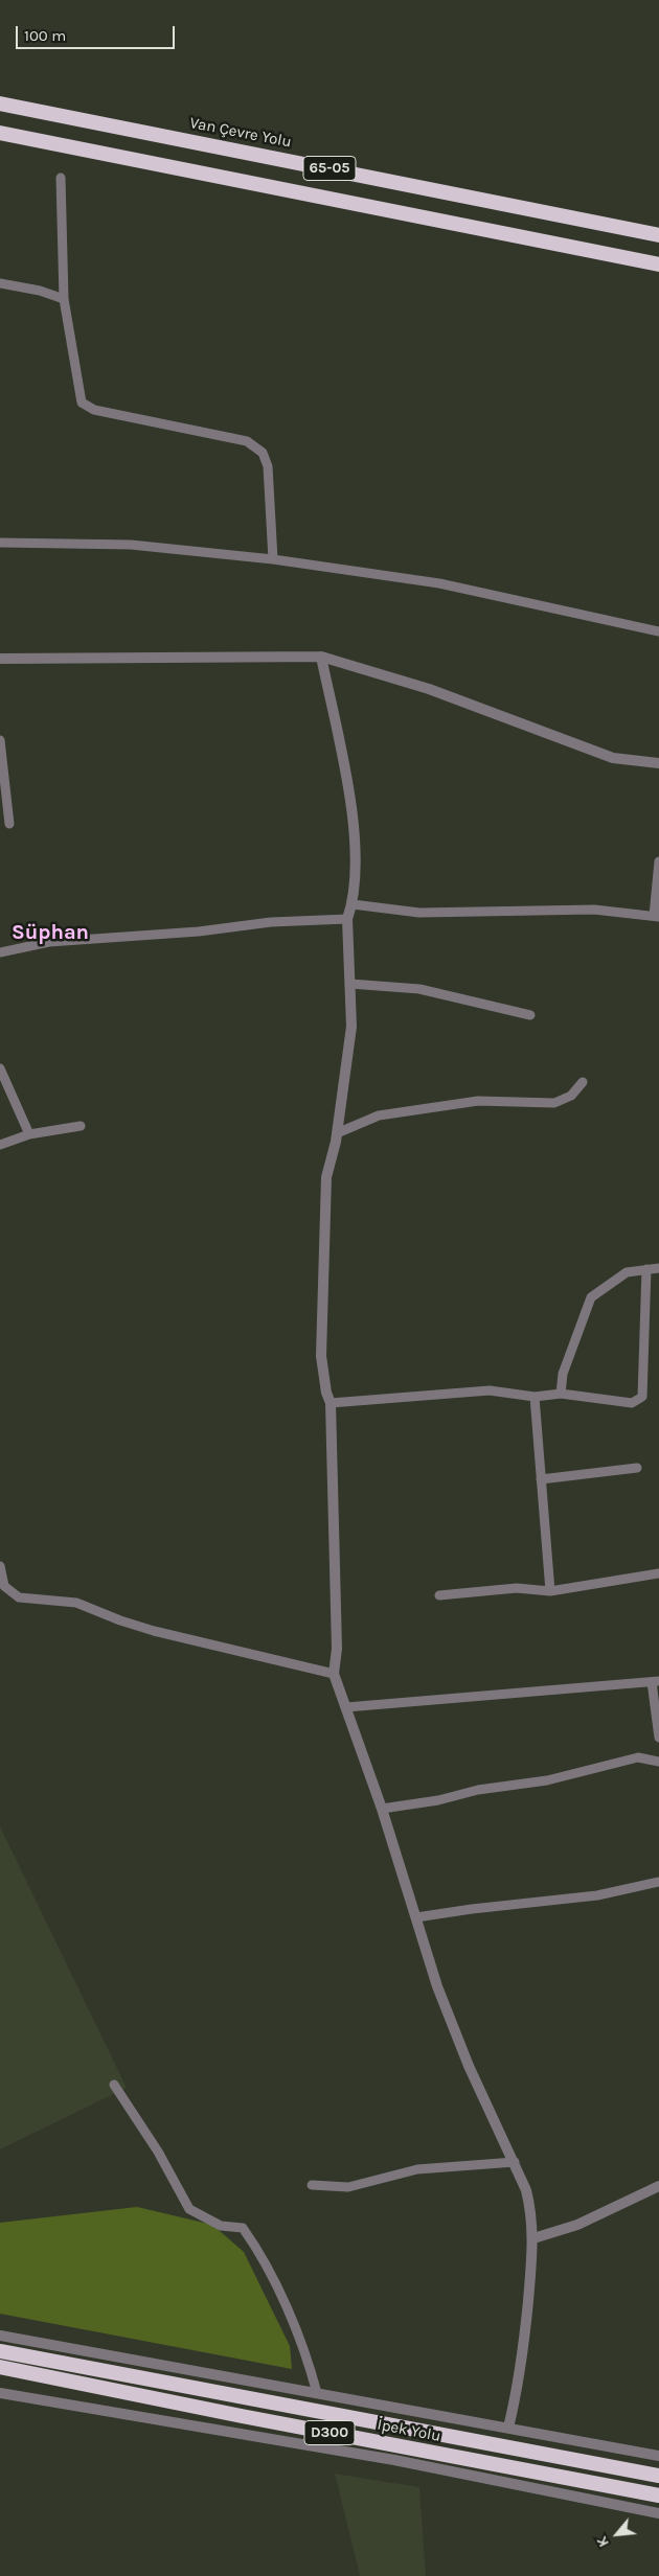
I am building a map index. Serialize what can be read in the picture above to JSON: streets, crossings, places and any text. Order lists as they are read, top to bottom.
{
  "streets": {
    "highway": [
      "Van Çevre Yolu",
      "65-05",
      "İpek Yolu",
      "D300"
    ]
  },
  "districts": ["Süphan"],
  "scale_bar": "100 m",
  "north": "bottom left"
}
